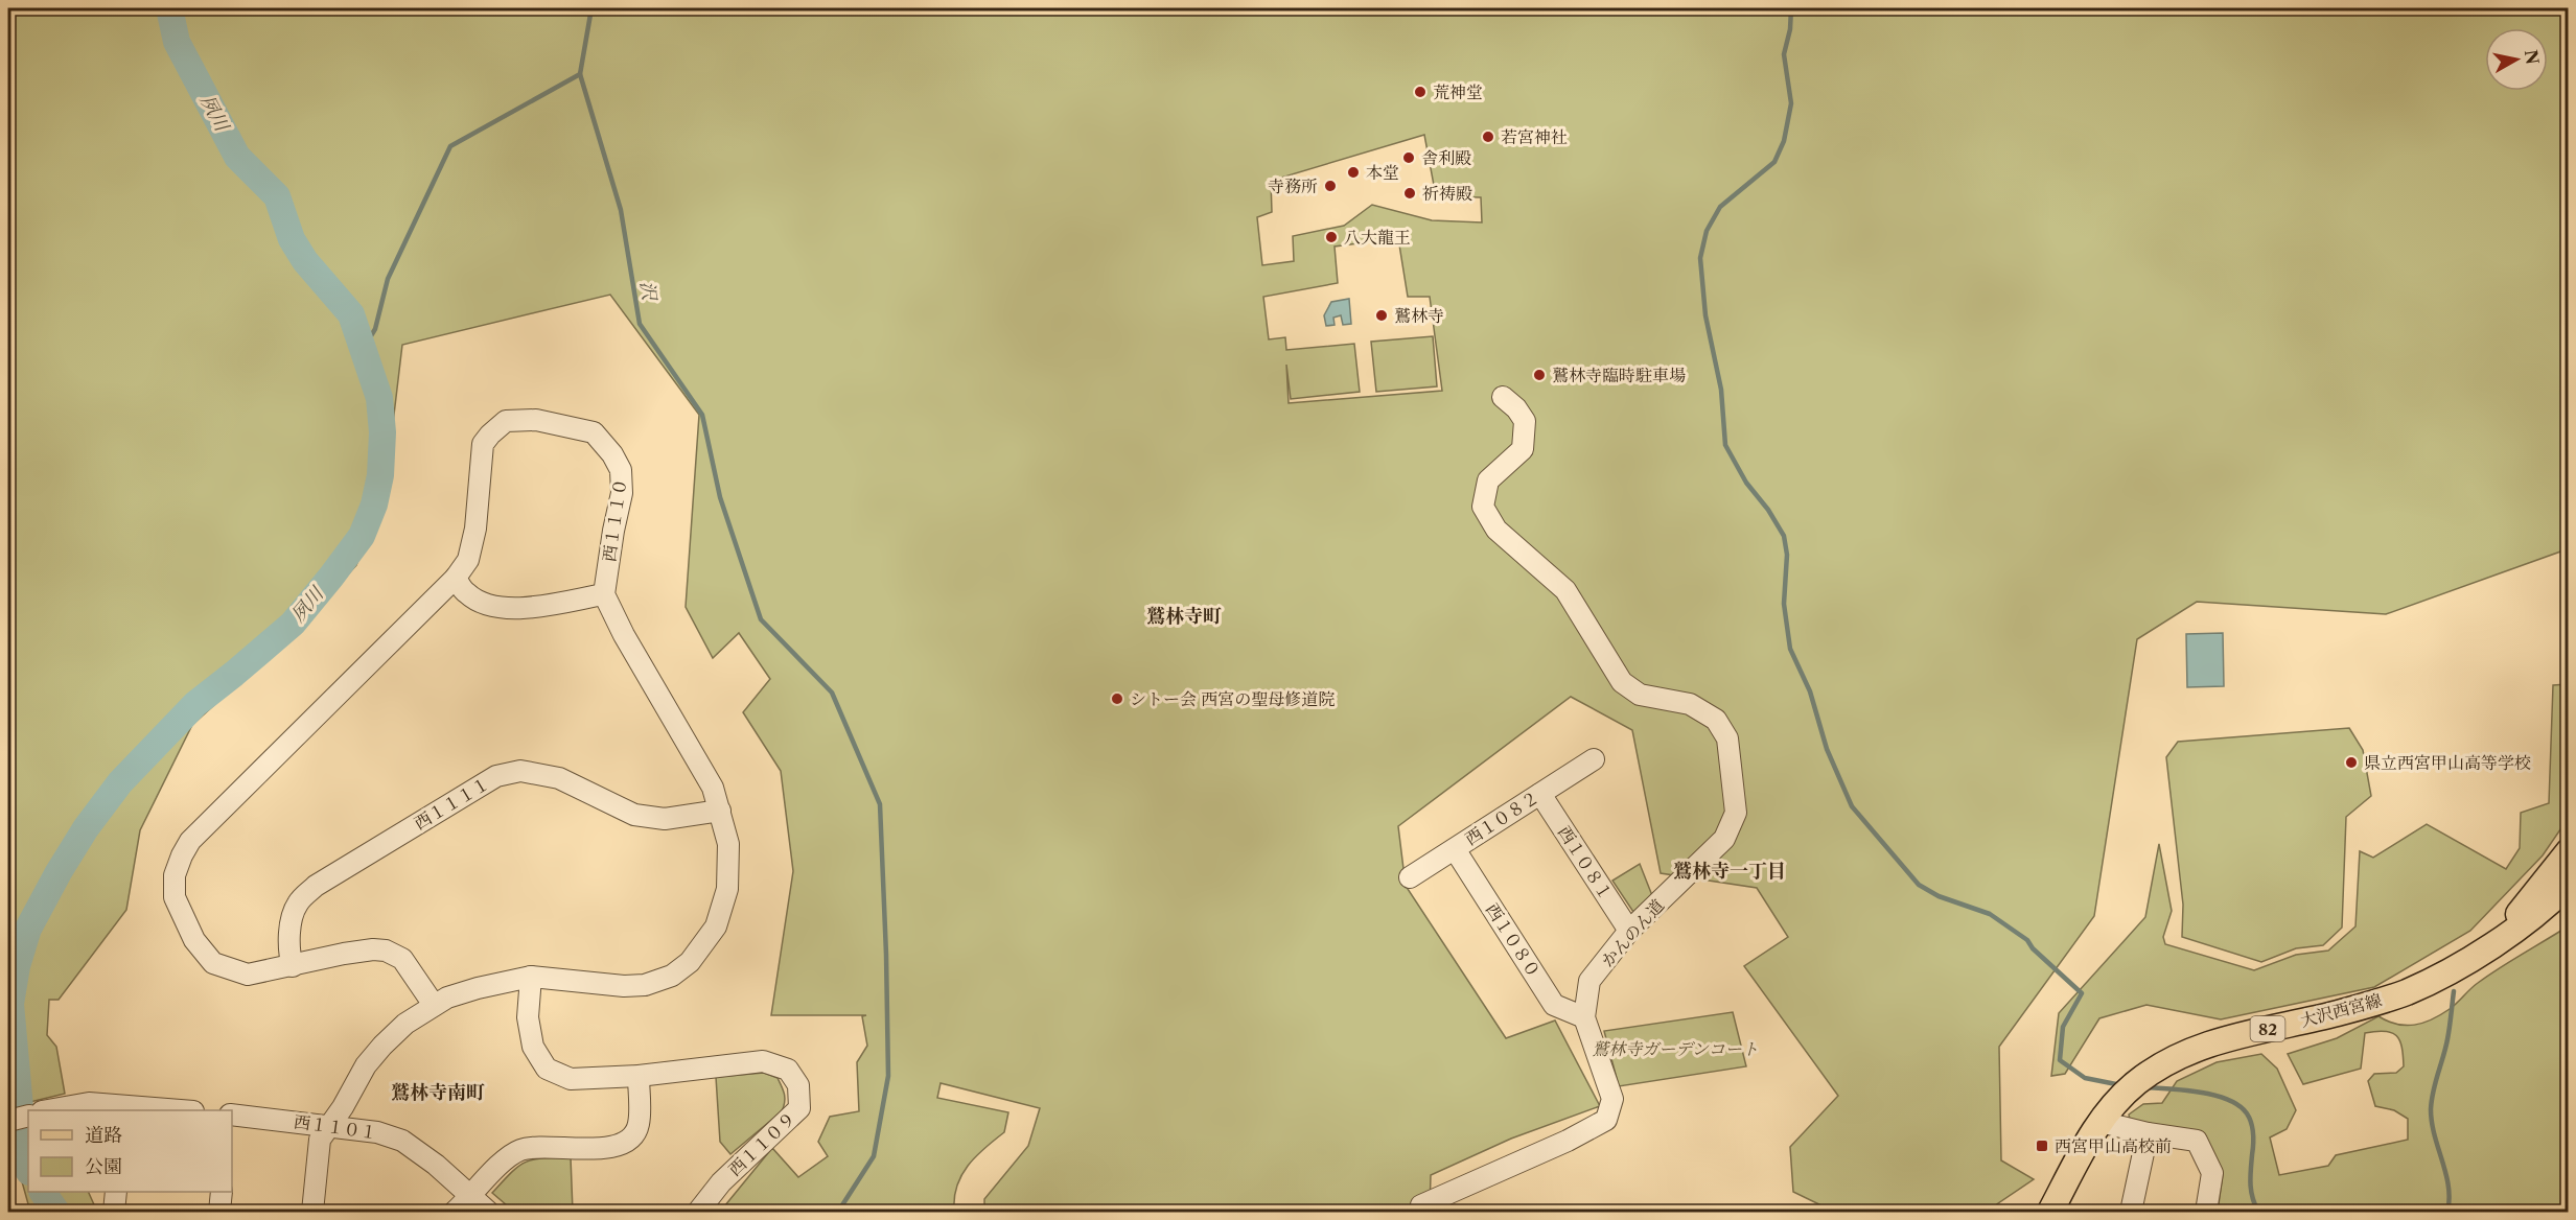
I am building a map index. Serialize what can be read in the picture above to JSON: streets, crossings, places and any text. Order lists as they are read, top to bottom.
{
  "streets": {
    "main road": ["大沢西宮線", "82"],
    "street": [
      "西１１１０",
      "西１１１１",
      "西１０８２",
      "西１０８１",
      "かんのん道",
      "西１０８０",
      "西１１０１",
      "西１１０９"
    ]
  },
  "crossings": [
    ["西１１１０", "西１１１１"],
    ["西１０８２", "西１０８１"],
    ["西１０８２", "西１０８０"],
    ["西１０８１", "かんのん道"],
    ["かんのん道", "西１０８０"]
  ],
  "districts": ["鷲林寺町", "鷲林寺一丁目", "鷲林寺南町"],
  "water": ["夙川", "沢"],
  "parks": ["鷲林寺ガーデンコート"],
  "places": {
    "other": [
      "荒神堂",
      "若宮神社",
      "舎利殿",
      "本堂",
      "寺務所",
      "祈祷殿",
      "八大龍王",
      "鷲林寺",
      "鷲林寺臨時駐車場",
      "シトー会 西宮の聖母修道院",
      "県立西宮甲山高等学校"
    ],
    "transit": ["西宮甲山高校前"]
  },
  "legend": ["道路", "公園"],
  "north": "right"
}
